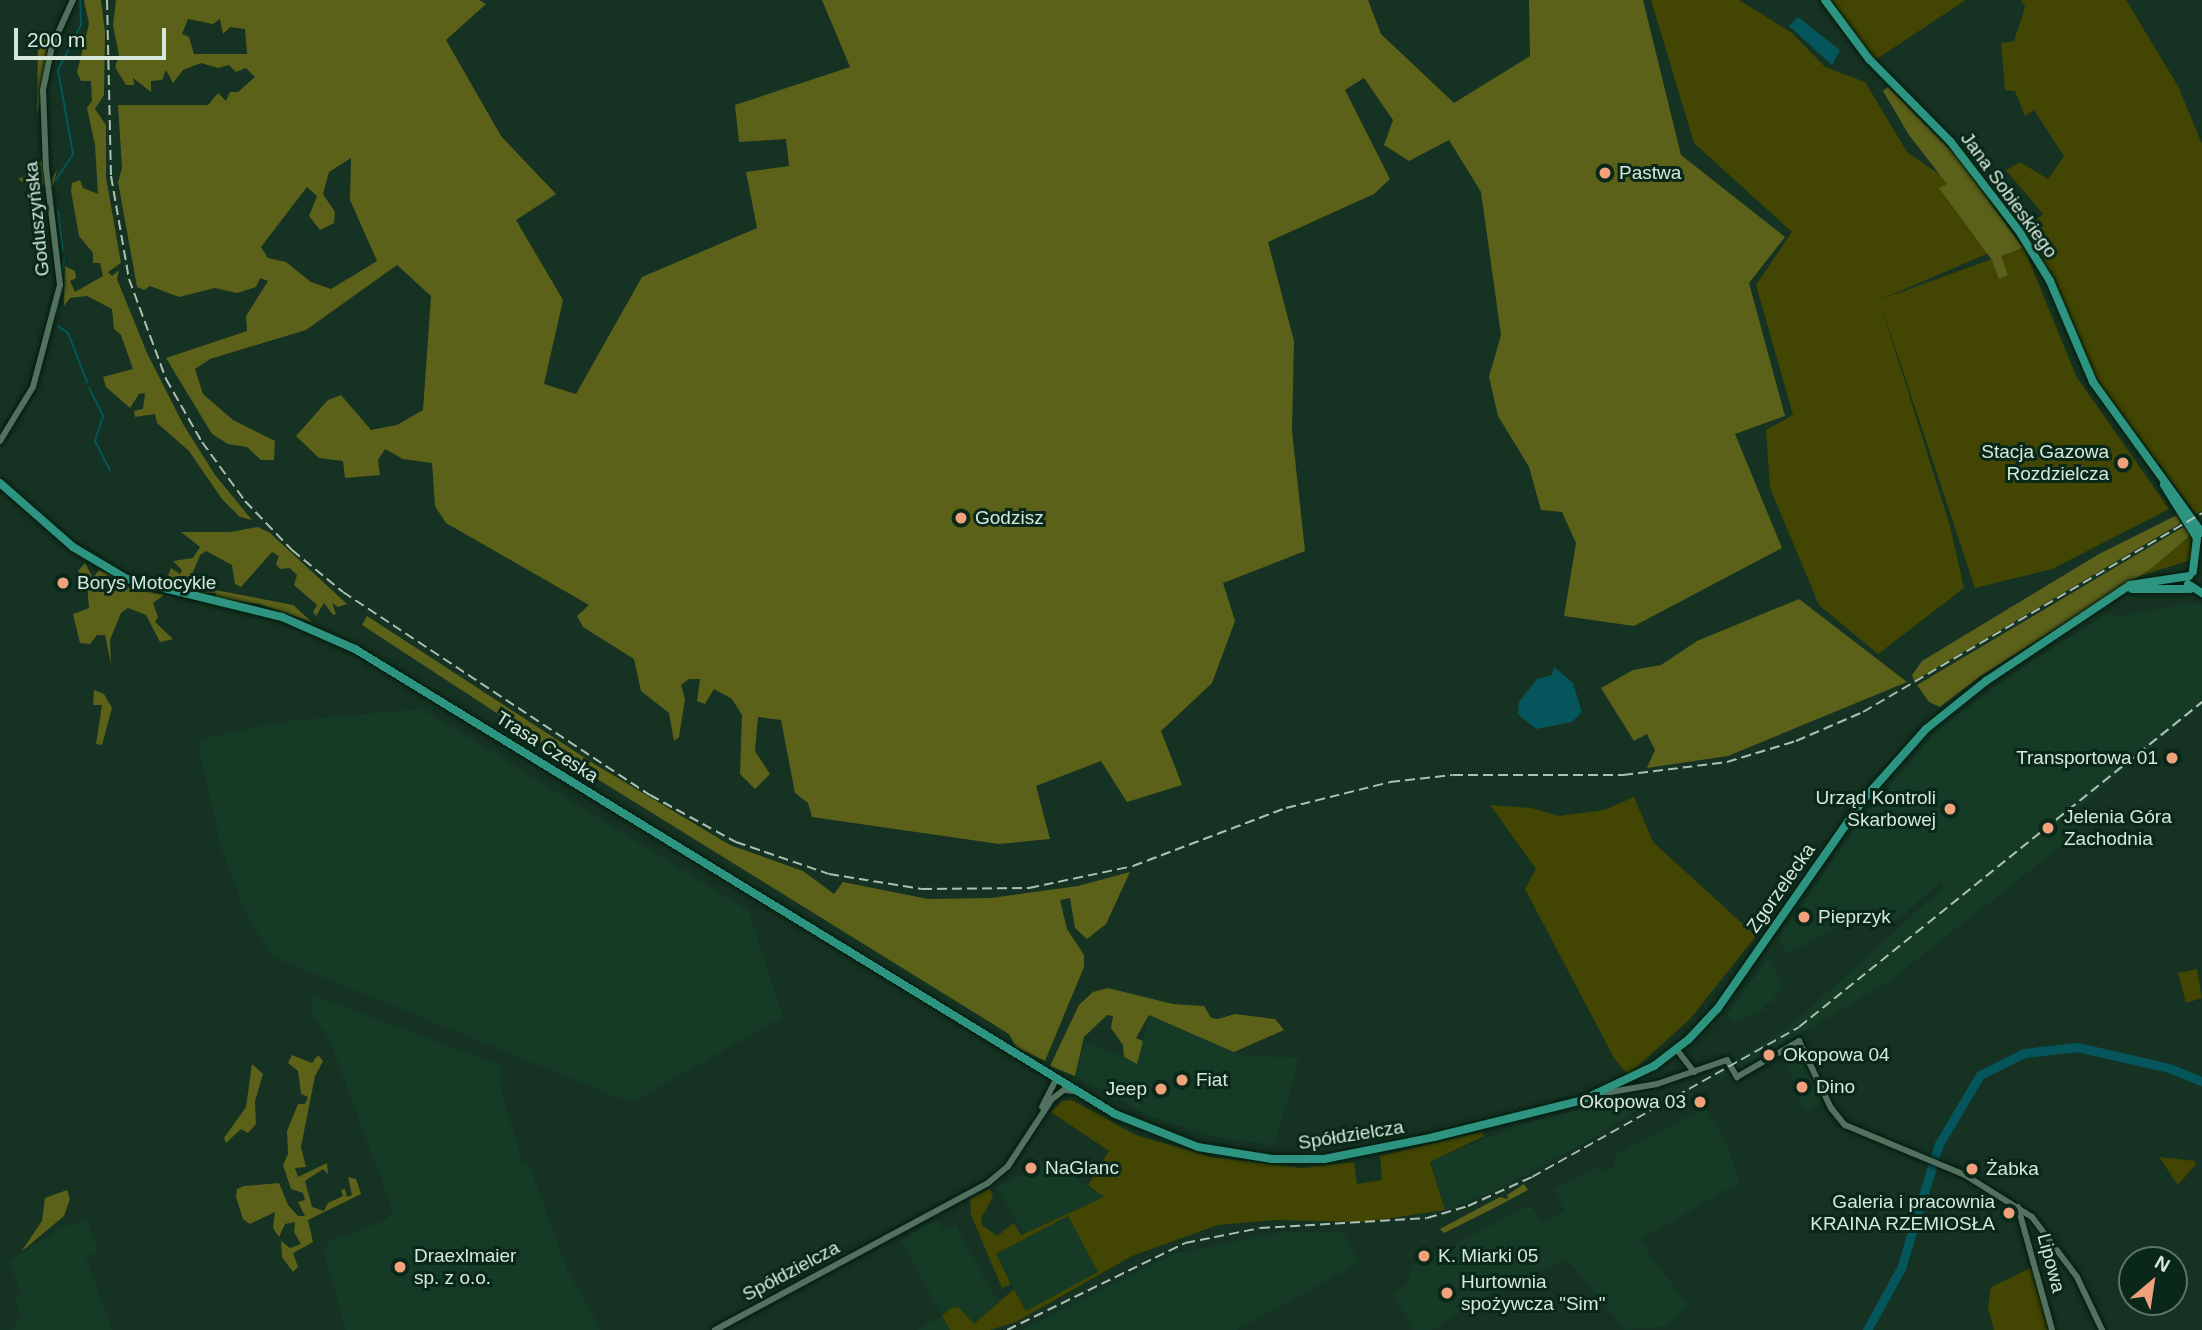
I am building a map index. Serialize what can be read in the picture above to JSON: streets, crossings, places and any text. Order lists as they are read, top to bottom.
{
  "streets": {
    "main road": [
      "Jana Sobieskiego",
      "Trasa Czeska",
      "Zgorzelecka",
      "Spółdzielcza"
    ],
    "street": ["Goduszyńska", "Lipowa"]
  },
  "crossings": [
    ["Jana Sobieskiego", "Zgorzelecka"],
    ["Trasa Czeska", "Spółdzielcza"],
    ["Zgorzelecka", "Spółdzielcza"]
  ],
  "places": [
    "Pastwa",
    "Stacja Gazowa Rozdzielcza",
    "Godzisz",
    "Borys Motocykle",
    "Transportowa 01",
    "Urząd Kontroli Skarbowej",
    "Jelenia Góra Zachodnia",
    "Pieprzyk",
    "Okopowa 04",
    "Fiat",
    "Dino",
    "Jeep",
    "Okopowa 03",
    "NaGlanc",
    "Żabka",
    "Galeria i pracownia KRAINA RZEMIOSŁA",
    "K. Miarki 05",
    "Draexlmaier sp. z o.o.",
    "Hurtownia spożywcza \"Sim\""
  ],
  "scale_bar": "200 m",
  "north": "top right"
}
